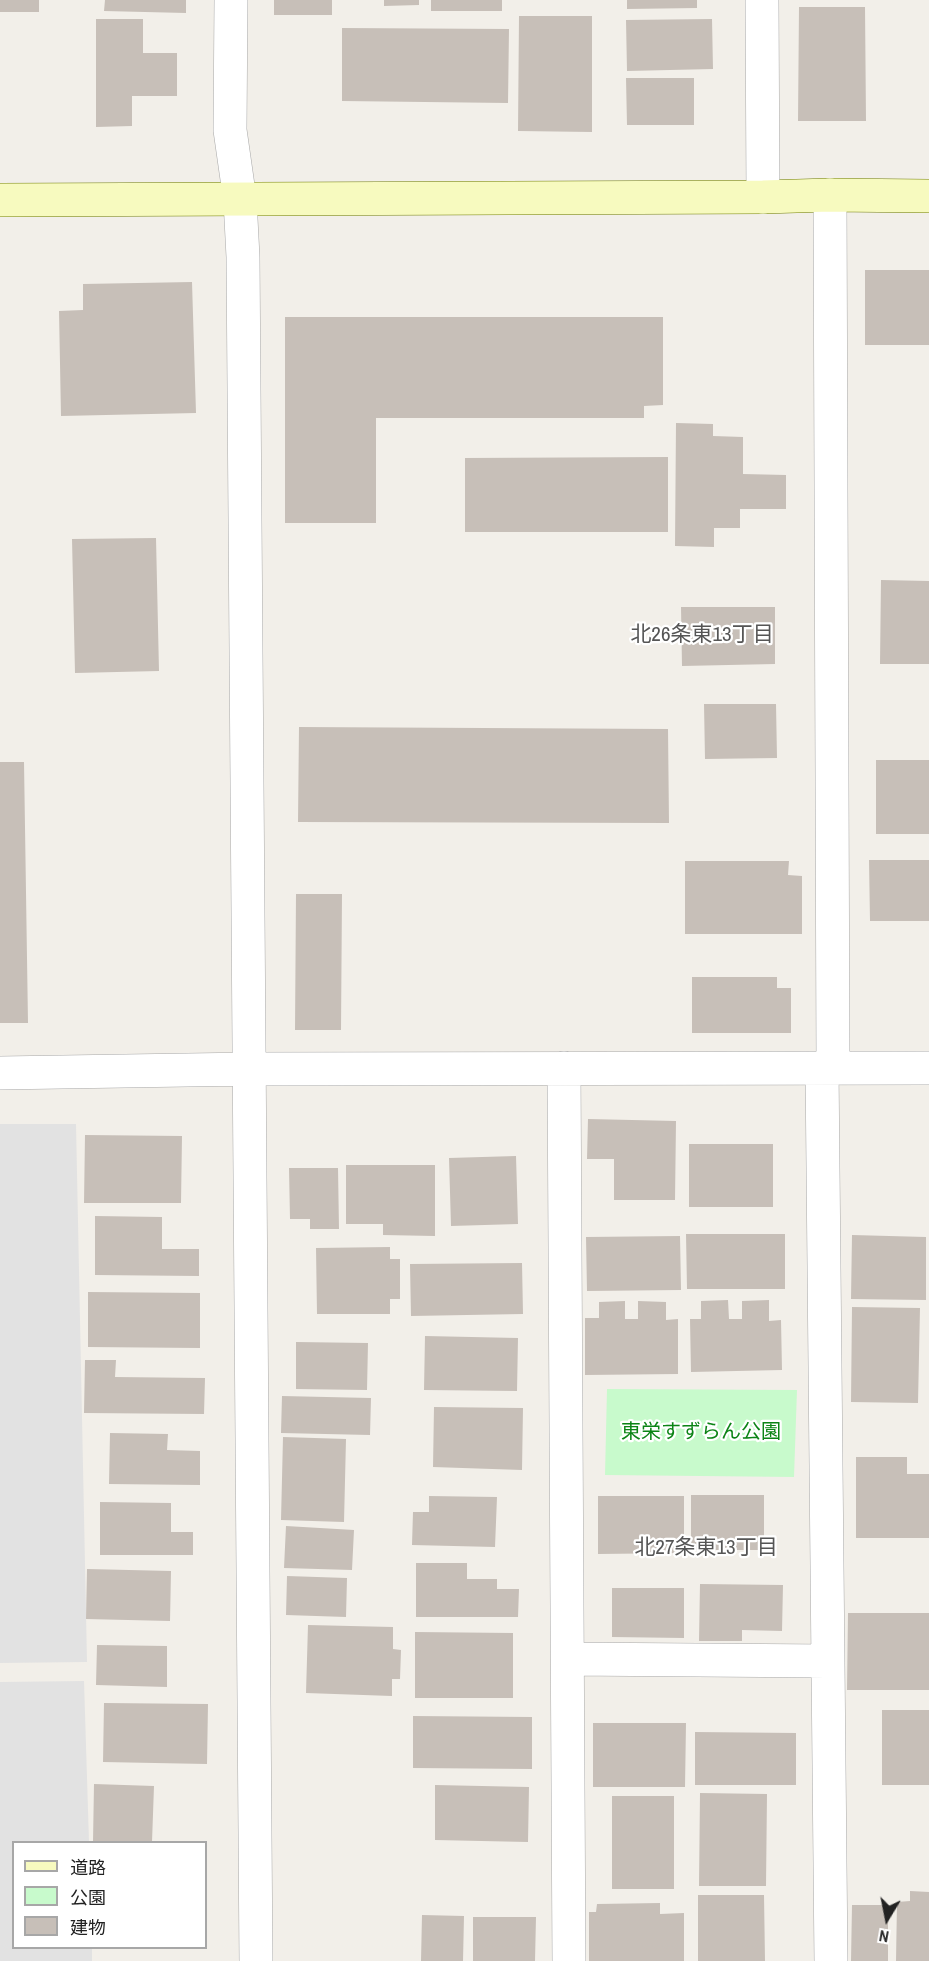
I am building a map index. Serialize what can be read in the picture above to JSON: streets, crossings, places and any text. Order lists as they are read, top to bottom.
{
  "districts": ["北26条東13丁目", "北27条東13丁目"],
  "parks": ["東栄すずらん公園"],
  "legend": ["道路", "公園", "建物"],
  "north": "bottom"
}
